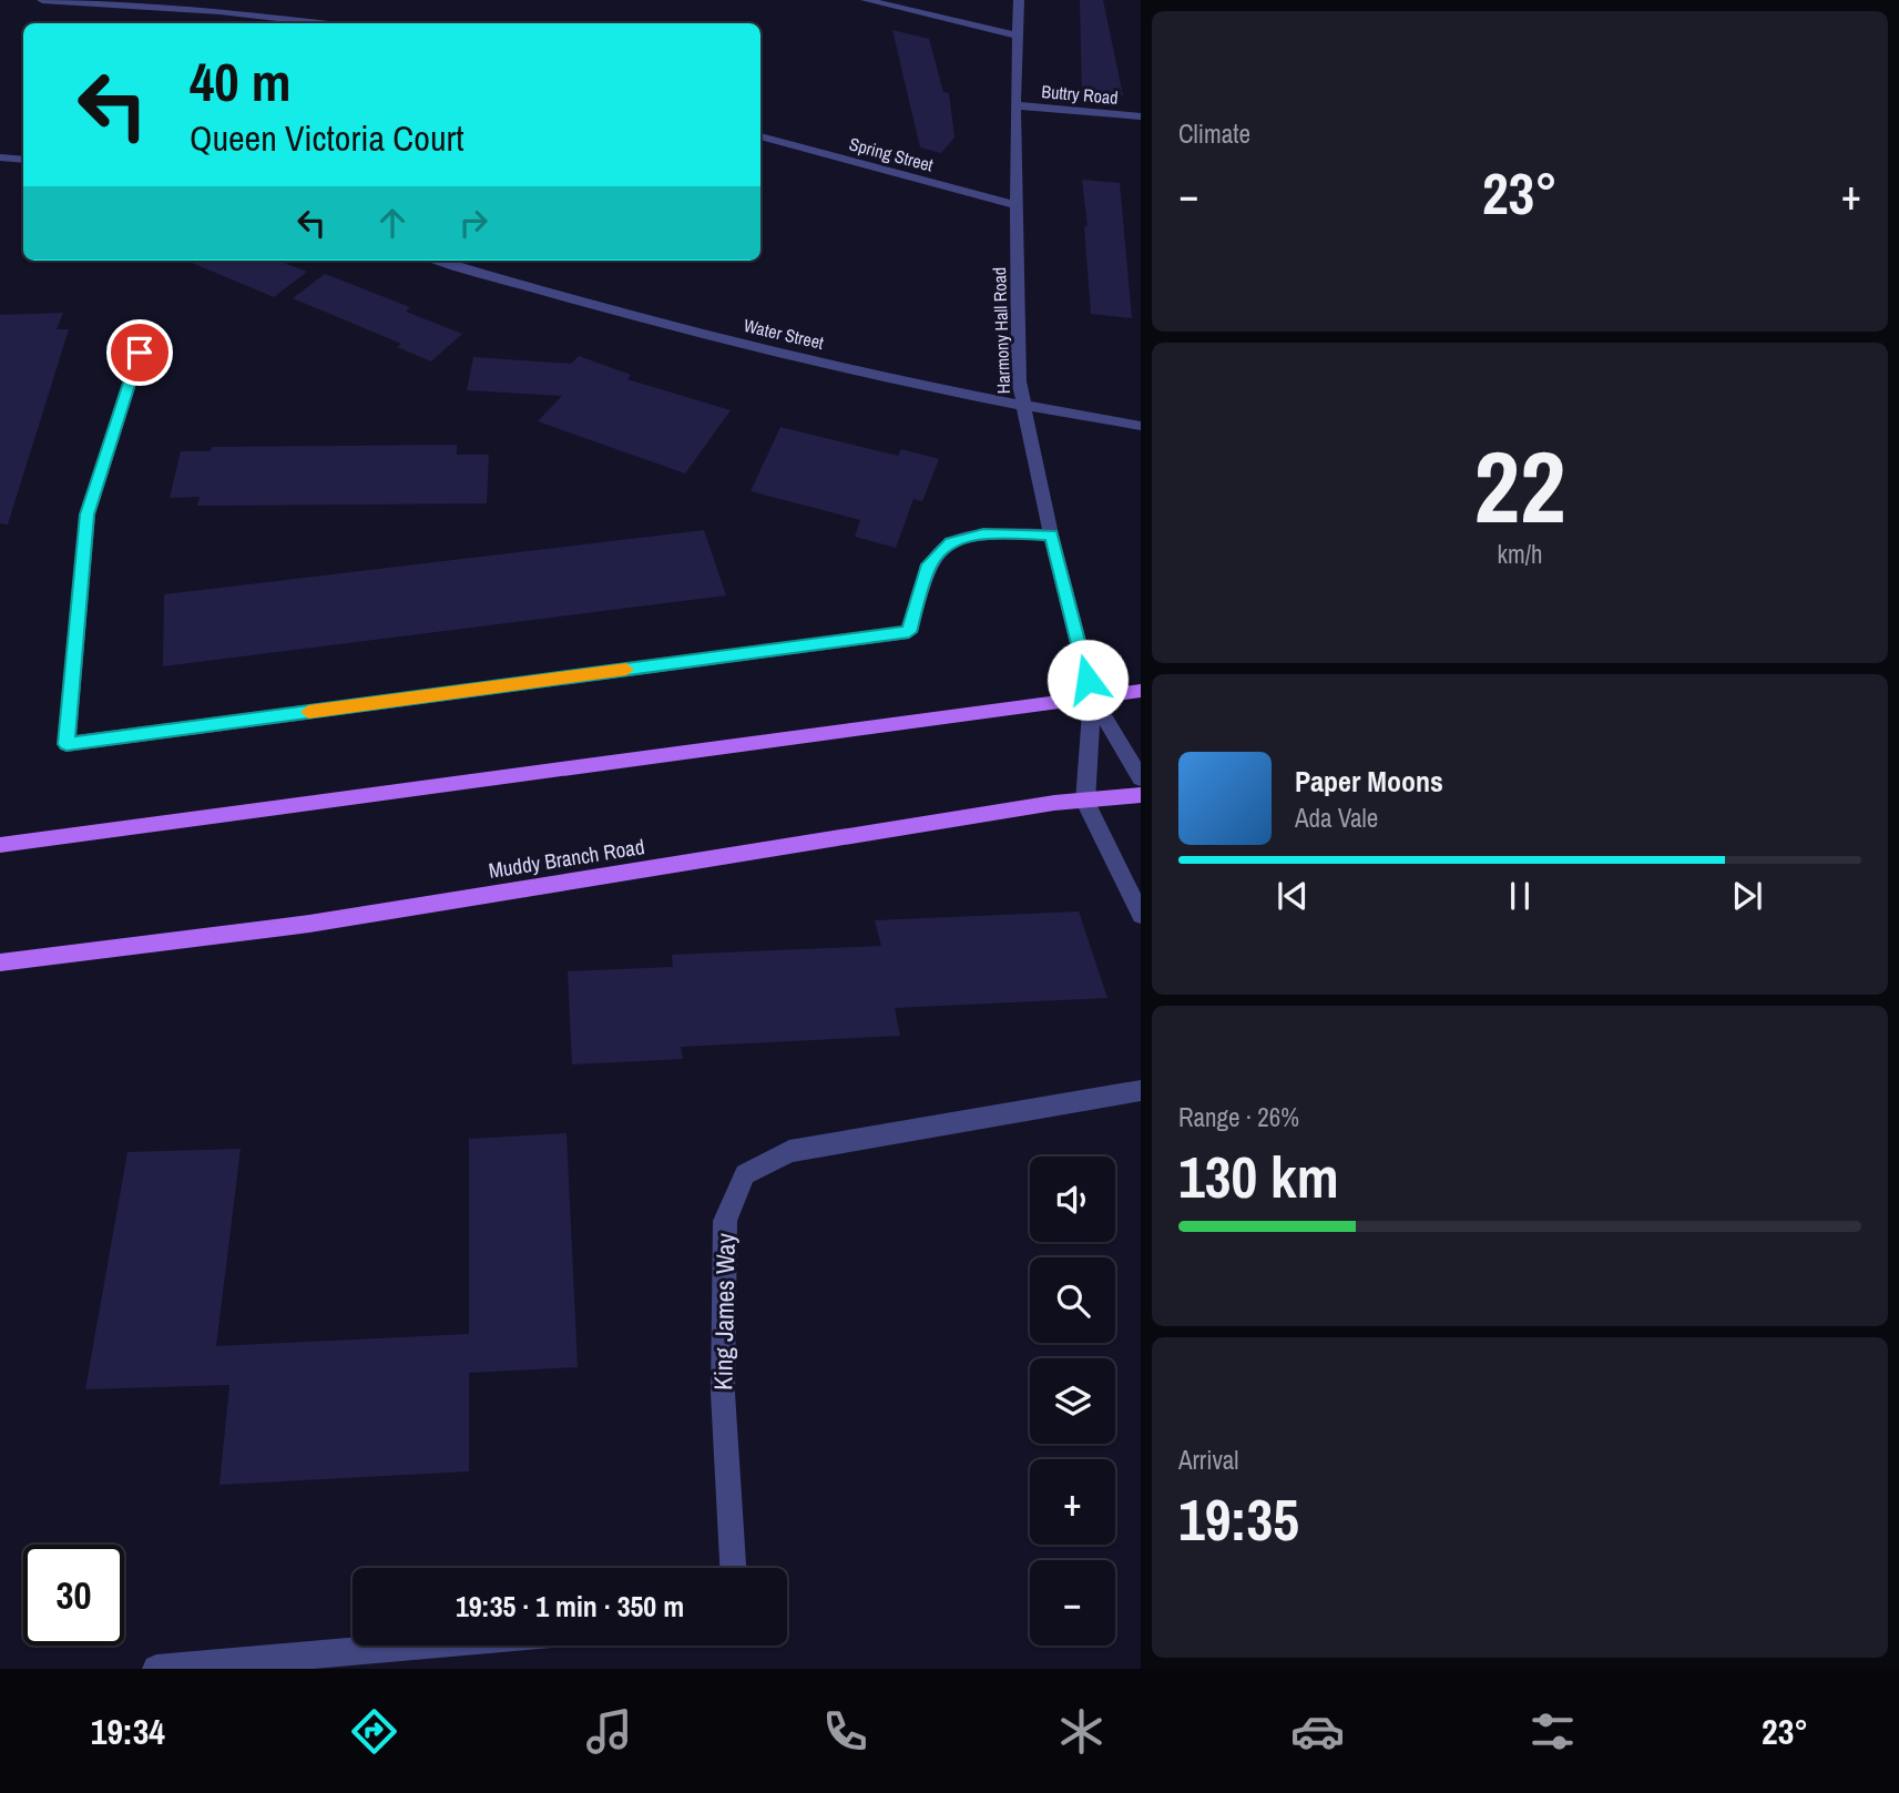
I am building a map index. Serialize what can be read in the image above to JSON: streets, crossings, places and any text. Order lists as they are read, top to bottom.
{
  "streets": {
    "main road": ["Muddy Branch Road"],
    "street": [
      "Buttry Road",
      "Spring Street",
      "Harmony Hall Road",
      "Water Street",
      "King James Way"
    ]
  },
  "crossings": [
    ["Buttry Road", "Harmony Hall Road"],
    ["Spring Street", "Harmony Hall Road"],
    ["Harmony Hall Road", "Water Street"]
  ],
  "page": {
    "tile": [
      "Climate",
      ["22", "km/h"],
      ["Range · 26%", "130 km"],
      ["Arrival", "19:35"]
    ],
    "turn": ["40 m", "Queen Victoria Court"],
    "heat": ["−", "23°", "+"],
    "song": ["Paper Moons", "Ada Vale"],
    "map_buttons": ["+", "−"],
    "limit": "30",
    "trip": "19:35 · 1 min · 350 m",
    "tabs": ["19:34", "23°"]
  }
}
